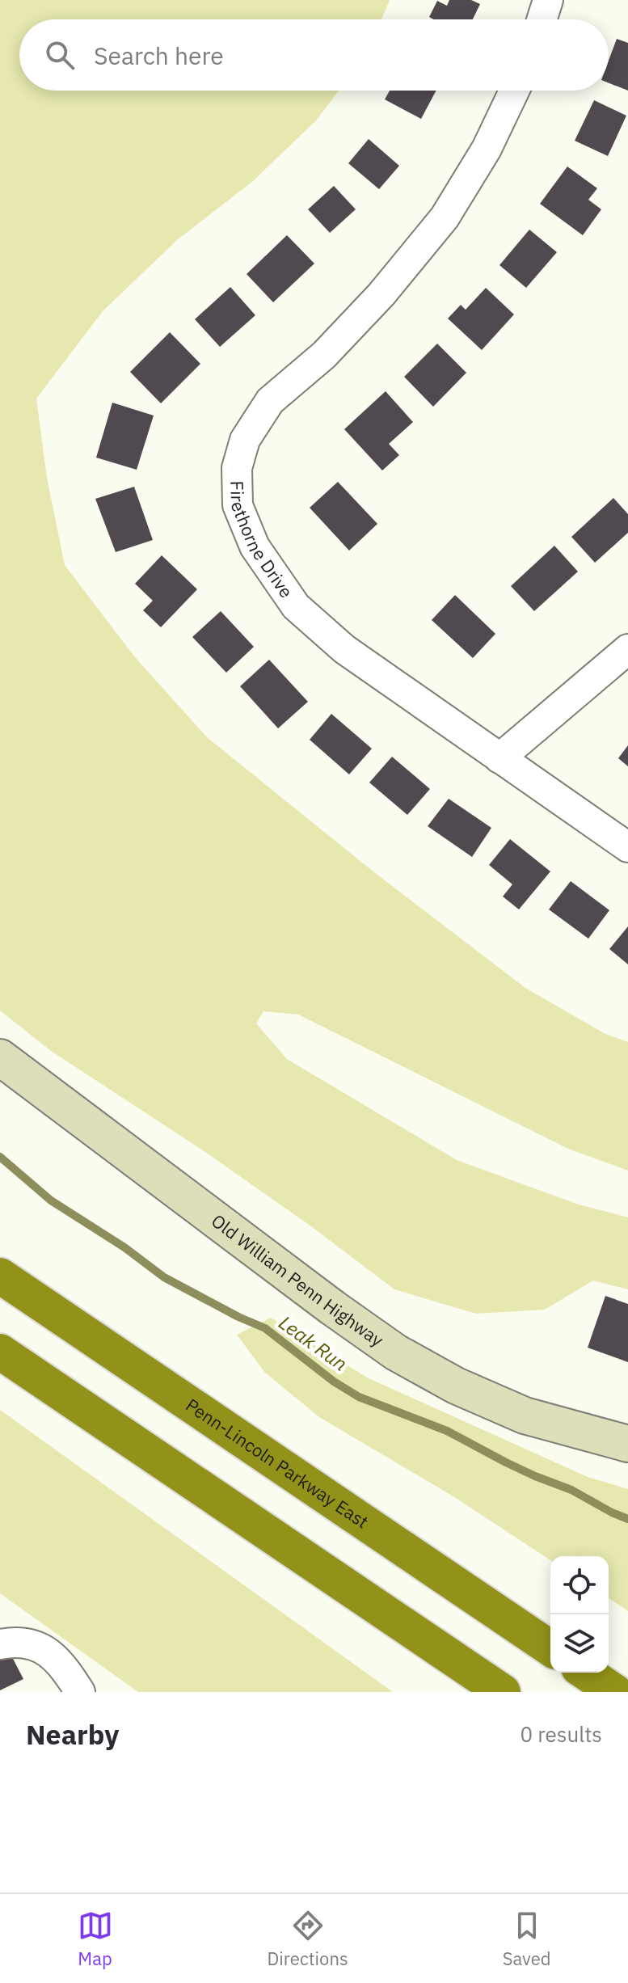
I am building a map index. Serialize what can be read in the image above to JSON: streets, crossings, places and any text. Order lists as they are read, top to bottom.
{
  "streets": {
    "highway": ["Penn-Lincoln Parkway East"],
    "main road": ["Old William Penn Highway"],
    "street": ["Firethorne Drive"]
  },
  "water": ["Leak Run"],
  "page": {
    "search": "Search here",
    "heading": ["Nearby", "0 results"],
    "nav": ["Map", "Directions", "Saved"]
  }
}
